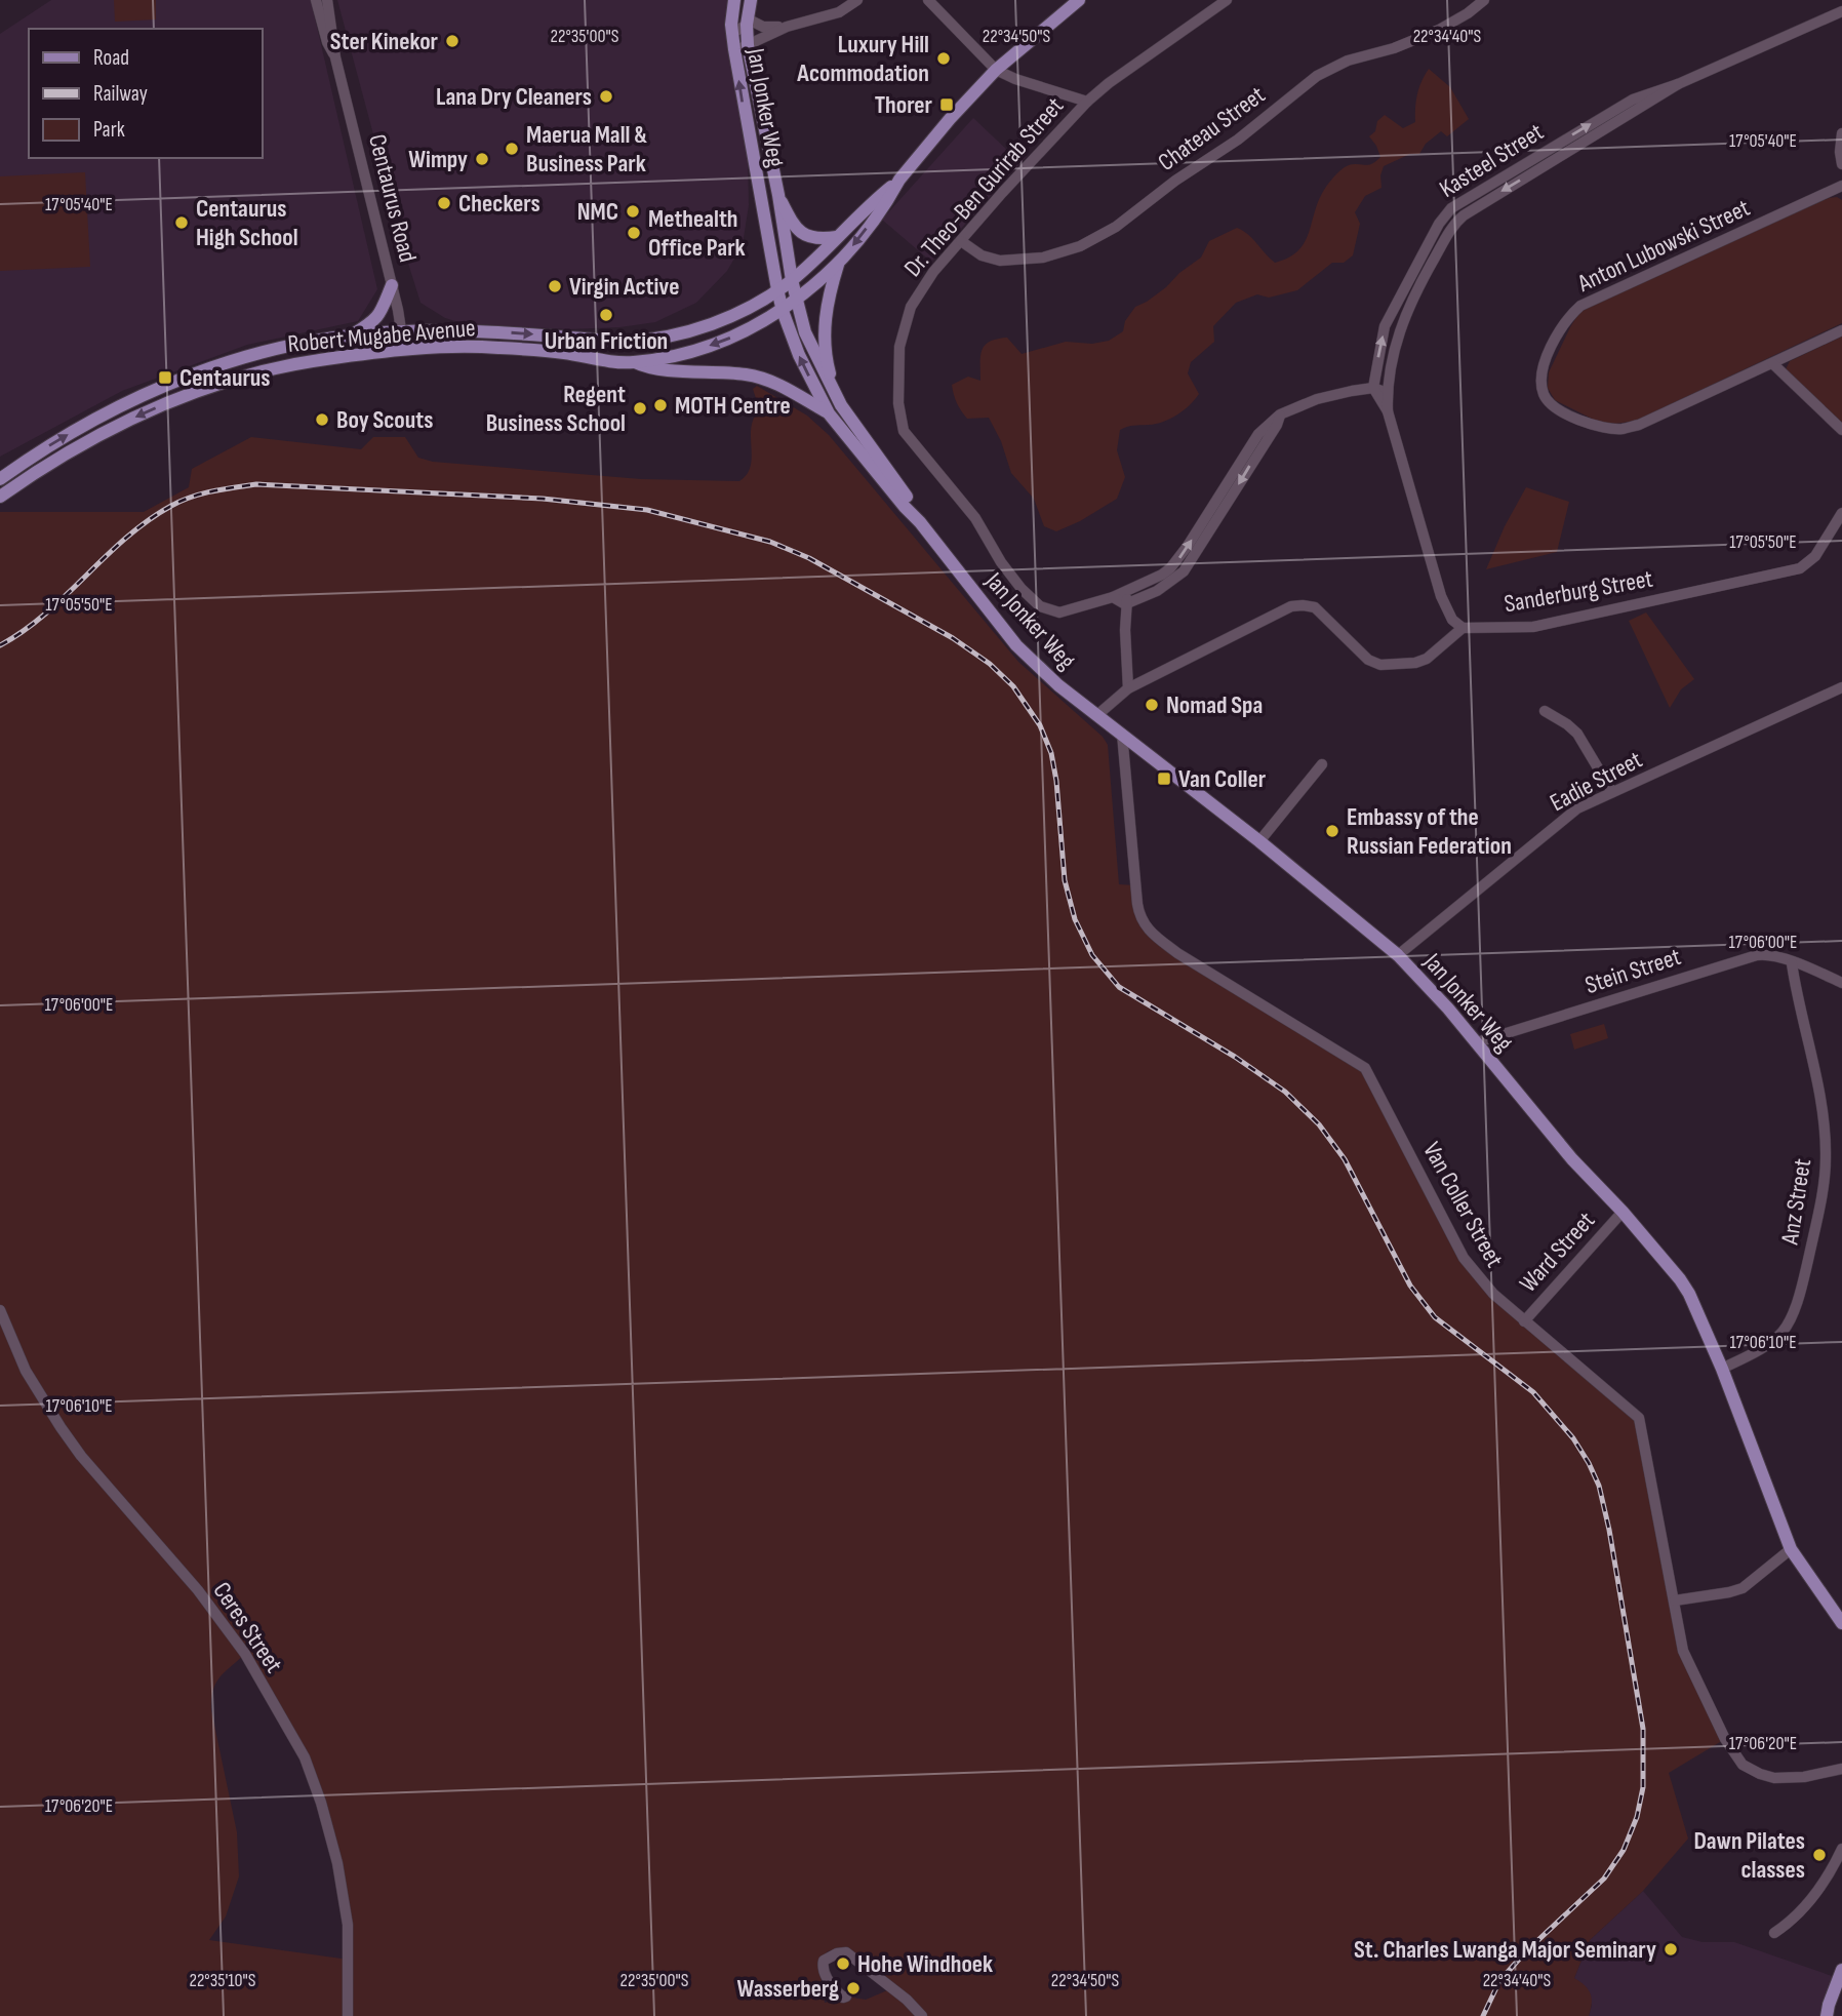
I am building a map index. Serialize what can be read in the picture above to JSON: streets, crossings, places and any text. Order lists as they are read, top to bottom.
{
  "streets": {
    "main road": ["Jan Jonker Weg", "Robert Mugabe Avenue"],
    "street": [
      "Chateau Street",
      "Kasteel Street",
      "Dr. Theo-Ben Gurirab Street",
      "Centaurus Road",
      "Anton Lubowski Street",
      "Sanderburg Street",
      "Eadie Street",
      "Stein Street",
      "Anz Street",
      "Van Coller Street",
      "Ward Street",
      "Ceres Street"
    ]
  },
  "crossings": [
    ["Jan Jonker Weg", "Robert Mugabe Avenue"],
    ["Jan Jonker Weg", "Eadie Street"],
    ["Jan Jonker Weg", "Stein Street"],
    ["Jan Jonker Weg", "Anz Street"],
    ["Jan Jonker Weg", "Van Coller Street"],
    ["Jan Jonker Weg", "Ward Street"],
    ["Chateau Street", "Dr. Theo-Ben Gurirab Street"],
    ["Kasteel Street", "Dr. Theo-Ben Gurirab Street"],
    ["Kasteel Street", "Sanderburg Street"],
    ["Centaurus Road", "Robert Mugabe Avenue"],
    ["Stein Street", "Anz Street"],
    ["Van Coller Street", "Ward Street"]
  ],
  "places": {
    "other": [
      "Ster Kinekor",
      "Luxury Hill Acommodation",
      "Lana Dry Cleaners",
      "Maerua Mall & Business Park",
      "Wimpy",
      "Checkers",
      "NMC",
      "Centaurus High School",
      "Methealth Office Park",
      "Virgin Active",
      "Urban Friction",
      "MOTH Centre",
      "Regent Business School",
      "Boy Scouts",
      "Nomad Spa",
      "Embassy of the Russian Federation",
      "Dawn Pilates classes",
      "St. Charles Lwanga Major Seminary",
      "Hohe Windhoek",
      "Wasserberg"
    ],
    "transit": ["Thorer", "Centaurus", "Van Coller"]
  },
  "legend": ["Road", "Railway", "Park"],
  "coordinates": [
    "22°35'00\"S",
    "22°34'50\"S",
    "22°34'40\"S",
    "17°05'40\"E",
    "17°05'50\"E",
    "17°06'00\"E",
    "17°06'10\"E",
    "17°06'20\"E",
    "22°35'10\"S"
  ]
}
